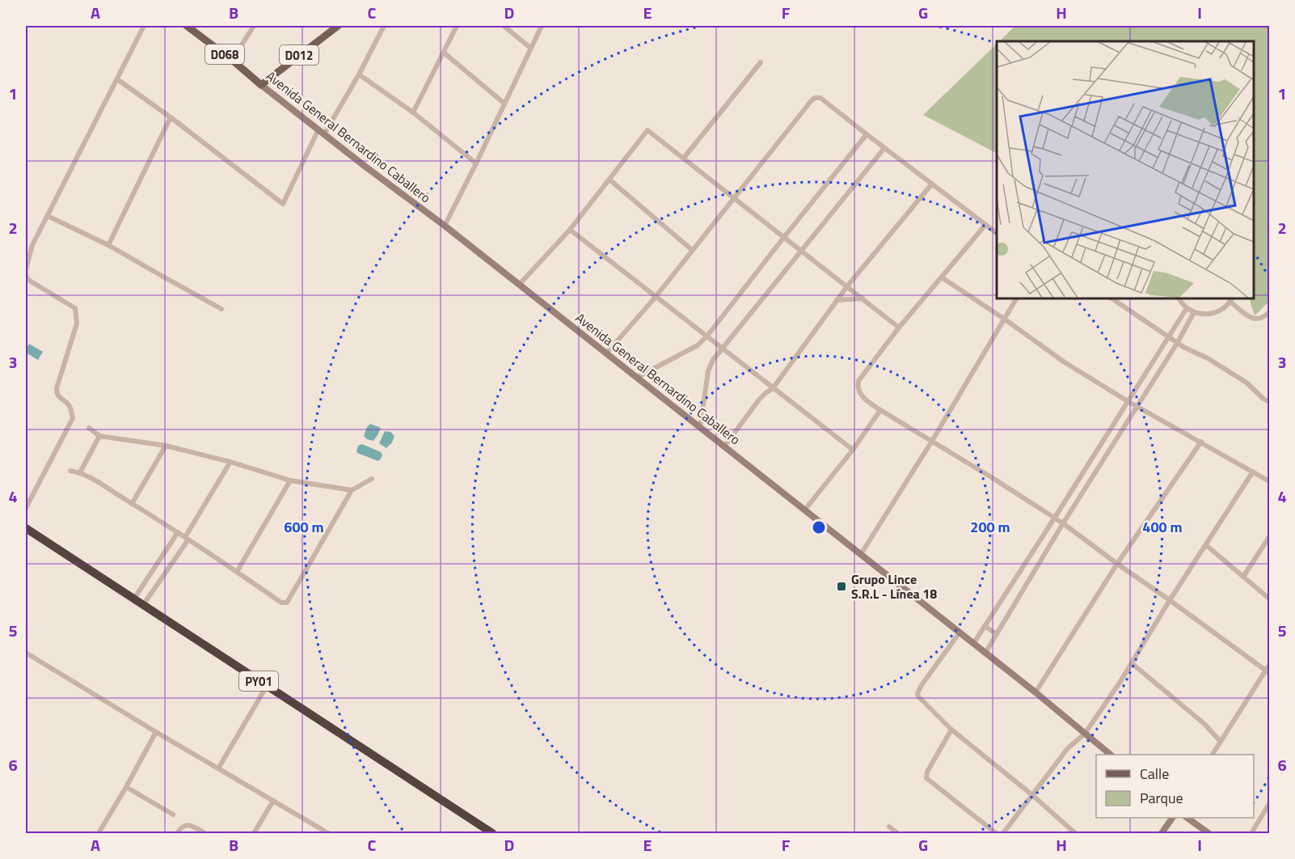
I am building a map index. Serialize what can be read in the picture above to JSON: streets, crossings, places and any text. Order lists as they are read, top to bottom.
{
  "streets": {
    "highway": ["PY01"],
    "main road": ["D068", "D012", "Avenida General Bernardino Caballero"]
  },
  "crossings": [
    ["D012", "Avenida General Bernardino Caballero"]
  ],
  "places": {
    "transit": ["Grupo Lince S.R.L - Línea 18"]
  },
  "legend": ["Calle", "Parque"],
  "grid": {
    "columns": [
      "A",
      "B",
      "C",
      "D",
      "E",
      "F",
      "G",
      "H",
      "I"
    ],
    "rows": [
      "1",
      "2",
      "3",
      "4",
      "5",
      "6"
    ]
  },
  "rings": ["200 m", "400 m", "600 m"]
}
